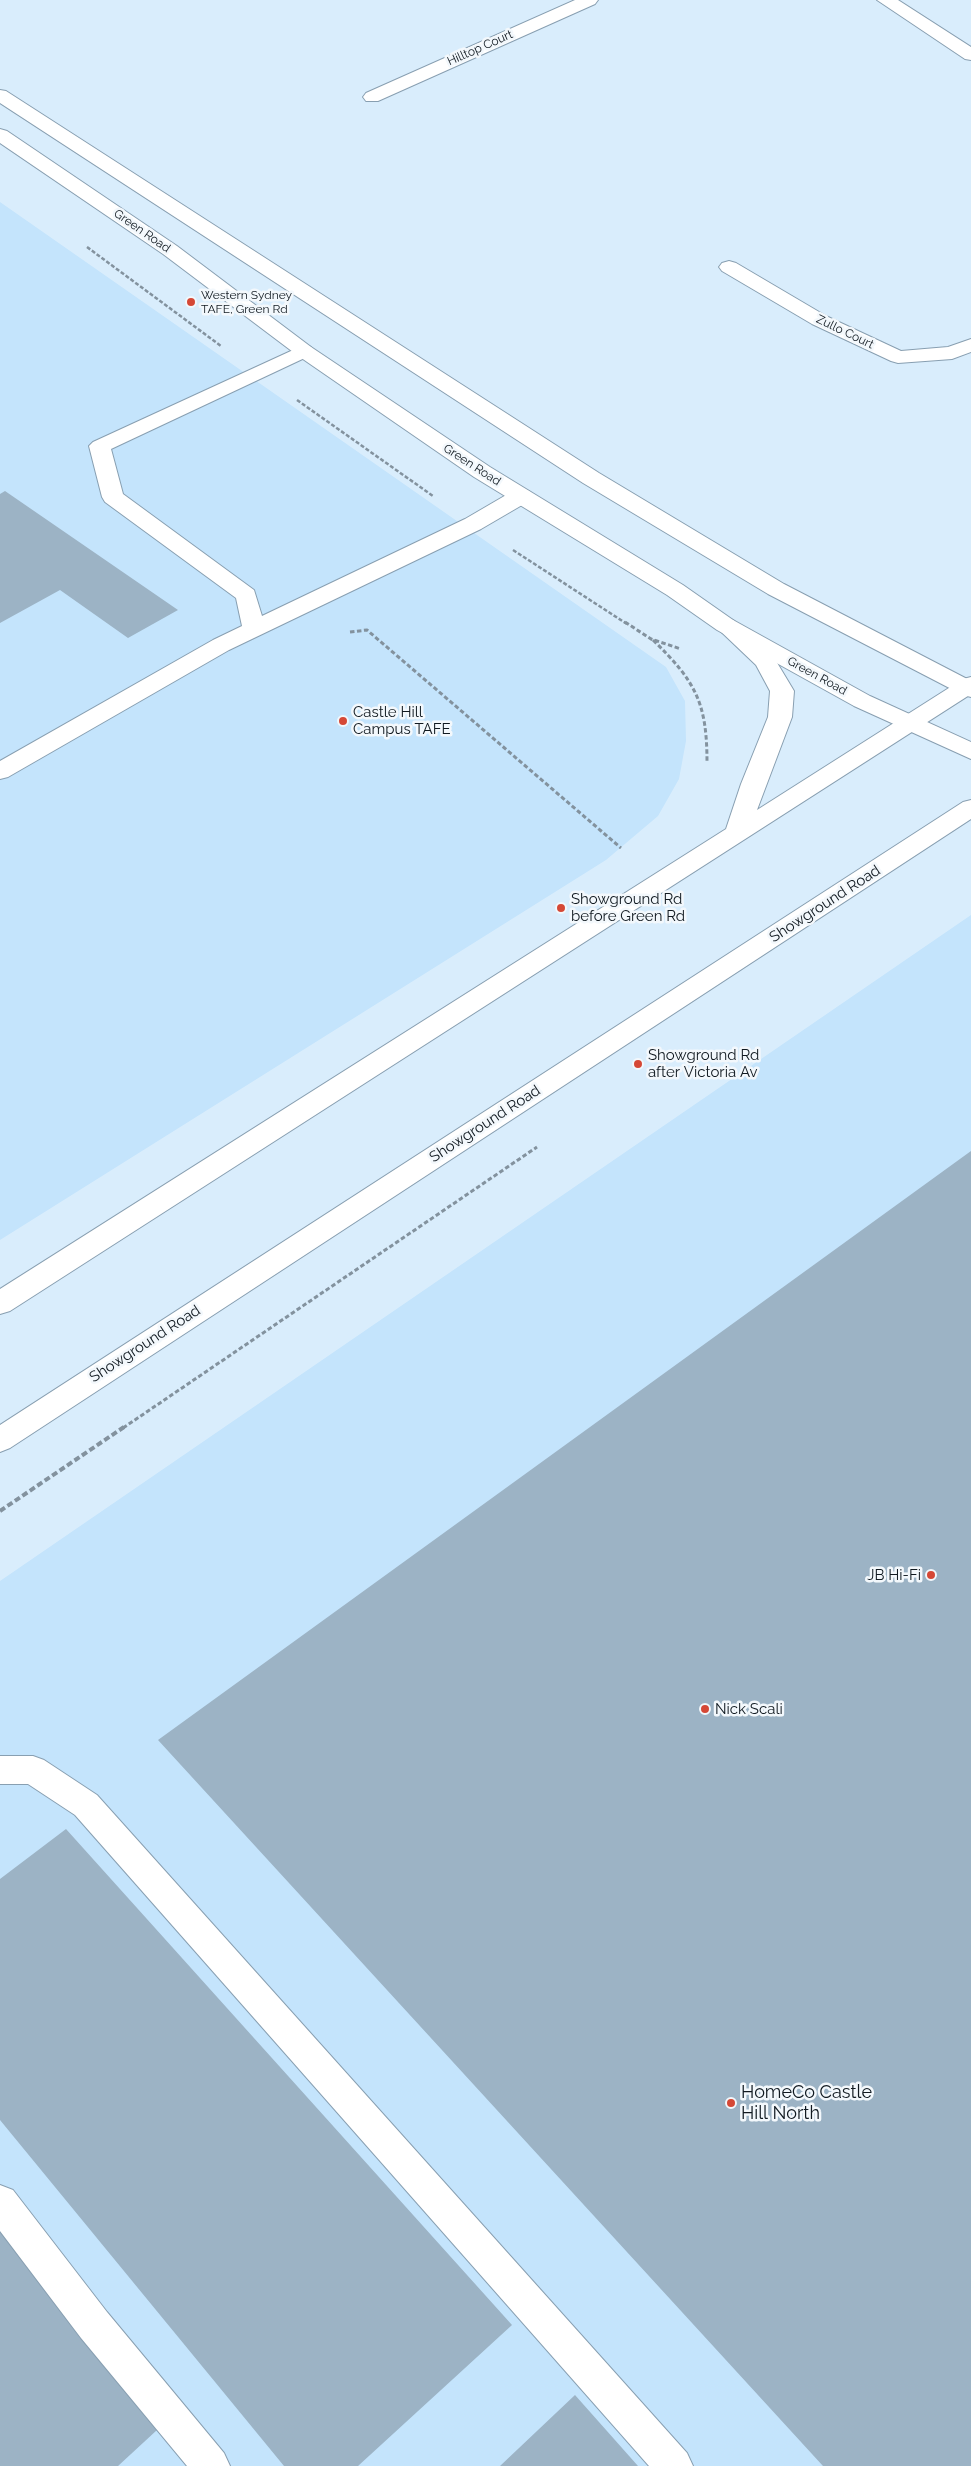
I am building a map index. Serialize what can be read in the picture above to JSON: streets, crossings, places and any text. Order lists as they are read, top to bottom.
{
  "streets": {
    "main road": [
      "Hilltop Court",
      "Green Road",
      "Zullo Court",
      "Showground Road"
    ]
  },
  "places": [
    "Western Sydney TAFE, Green Rd",
    "Castle Hill Campus TAFE",
    "Showground Rd before Green Rd",
    "Showground Rd after Victoria Av",
    "JB Hi-Fi",
    "Nick Scali",
    "HomeCo Castle Hill North"
  ]
}
